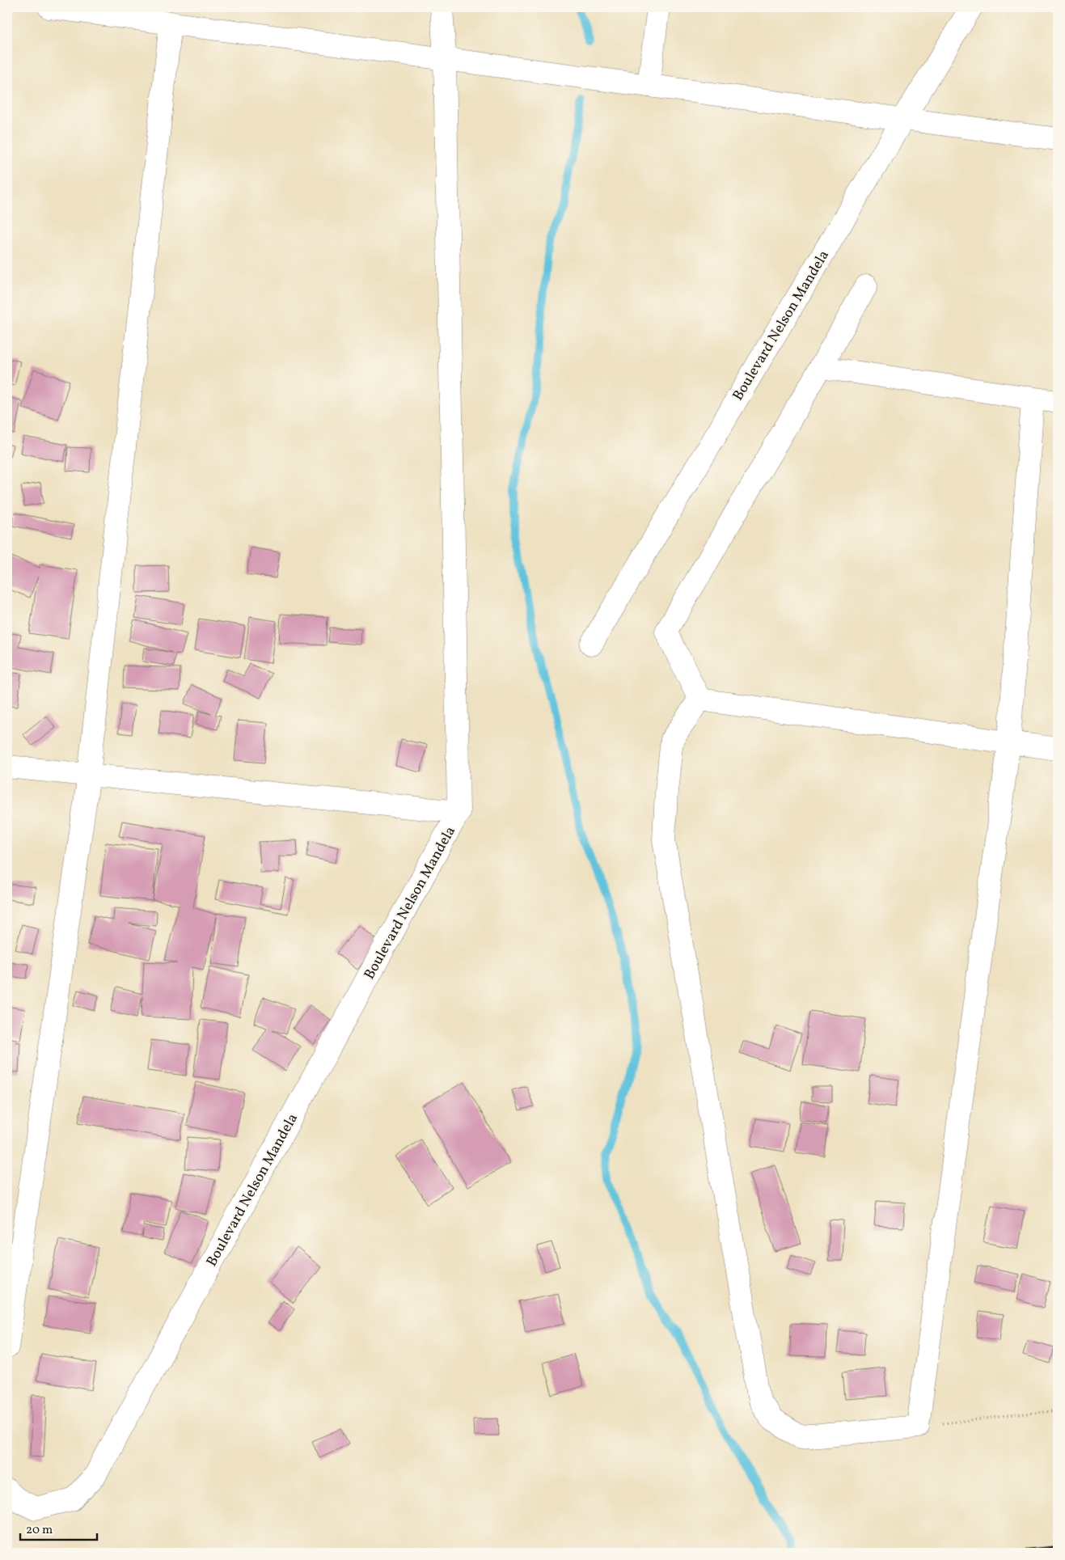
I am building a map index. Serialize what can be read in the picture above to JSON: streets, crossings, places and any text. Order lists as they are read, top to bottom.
{
  "streets": {
    "street": ["Boulevard Nelson Mandela"]
  },
  "scale_bar": "20 m"
}
